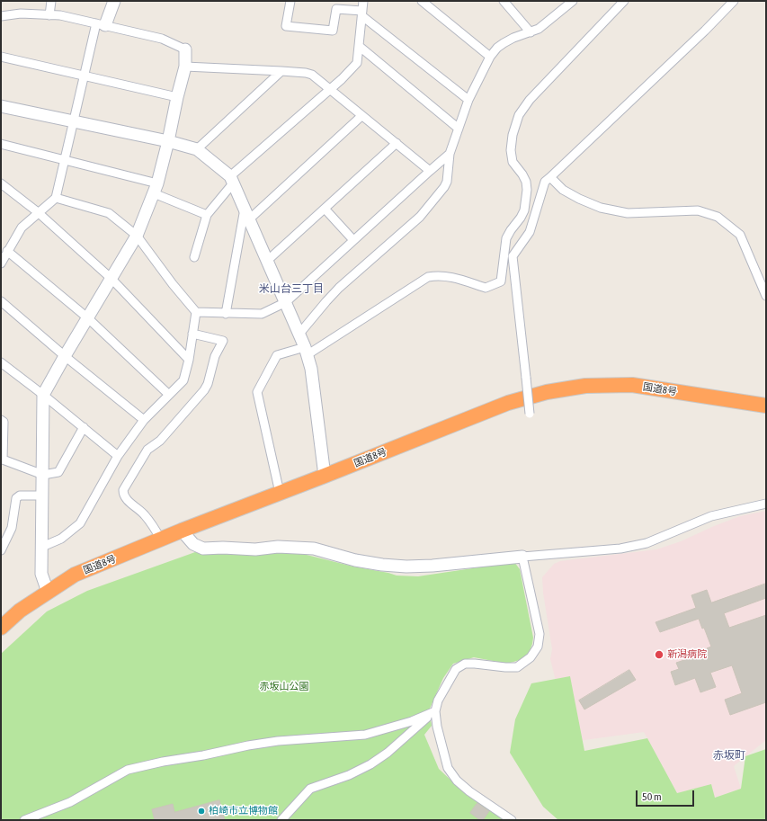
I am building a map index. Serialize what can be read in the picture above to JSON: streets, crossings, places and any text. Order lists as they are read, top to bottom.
{
  "streets": {
    "highway": ["国道8号"]
  },
  "districts": ["米山台三丁目", "赤坂町"],
  "parks": ["赤坂山公園"],
  "places": ["新潟病院", "柏崎市立博物館"],
  "scale_bar": "50 m"
}
